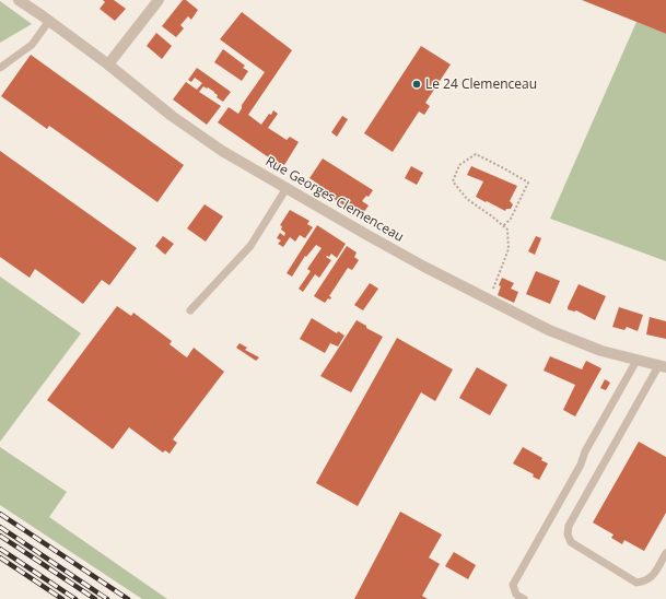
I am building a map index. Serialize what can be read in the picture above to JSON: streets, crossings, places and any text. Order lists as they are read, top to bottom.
{
  "streets": {
    "street": ["Rue Georges Clemenceau"]
  },
  "places": ["Le 24 Clemenceau"]
}
